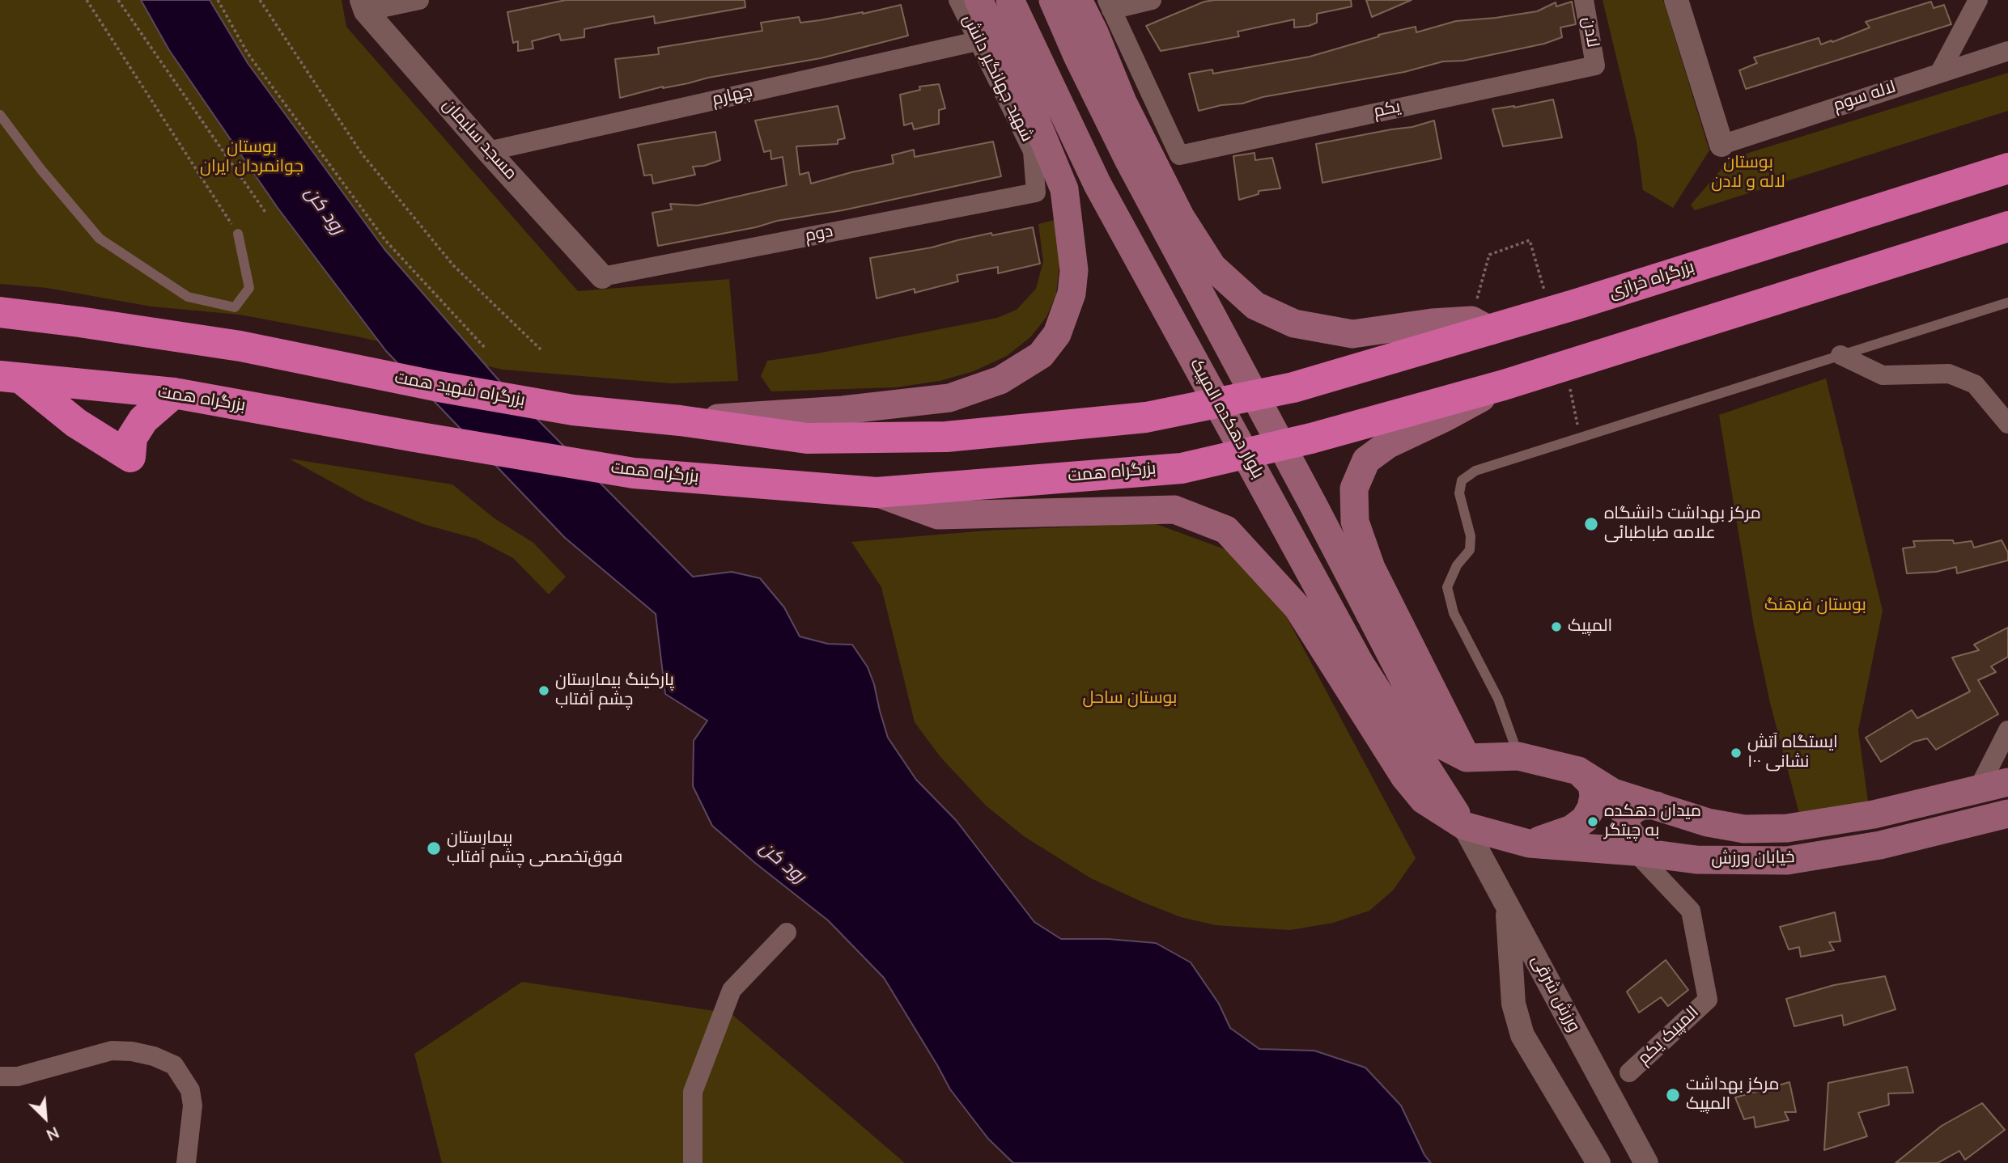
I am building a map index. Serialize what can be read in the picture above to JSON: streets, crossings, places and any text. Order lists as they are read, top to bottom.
{
  "streets": {
    "highway": ["بزرگراه خرازی", "بزرگراه شهید همت", "بزرگراه همت"],
    "main road": ["بلوار دهکده المپیک", "خیابان ورزش"],
    "street": [
      "لادن",
      "شهید جهانگیر دانش",
      "چهارم",
      "لاله سوم",
      "یکم",
      "مسجد سلیمان",
      "دوم",
      "ورزش شرقی",
      "المپیک یکم"
    ]
  },
  "crossings": [
    ["لادن", "یکم"],
    ["شهید جهانگیر دانش", "چهارم"],
    ["شهید جهانگیر دانش", "دوم"],
    ["چهارم", "مسجد سلیمان"],
    ["مسجد سلیمان", "دوم"],
    ["بزرگراه خرازی", "بزرگراه شهید همت"],
    ["بزرگراه همت", "خیابان ورزش"],
    ["بلوار دهکده المپیک", "خیابان ورزش"],
    ["بلوار دهکده المپیک", "ورزش شرقی"],
    ["خیابان ورزش", "ورزش شرقی"],
    ["خیابان ورزش", "المپیک یکم"]
  ],
  "water": ["رود کن"],
  "parks": [
    "بوستان جوانمردان ایران",
    "بوستان لاله و لادن",
    "بوستان فرهنگ",
    "بوستان ساحل"
  ],
  "places": [
    "مرکز بهداشت دانشگاه علامه طباطبائی",
    "المپیک",
    "پاركينگ بيمارستان چشم آفتاب",
    "ایستگاه آتش نشانی ۱۰۰",
    "میدان دهکده به چیتگر",
    "بیمارستان فوق‌تخصصی چشم آفتاب",
    "مرکز بهداشت المپیک"
  ],
  "north": "bottom right"
}
